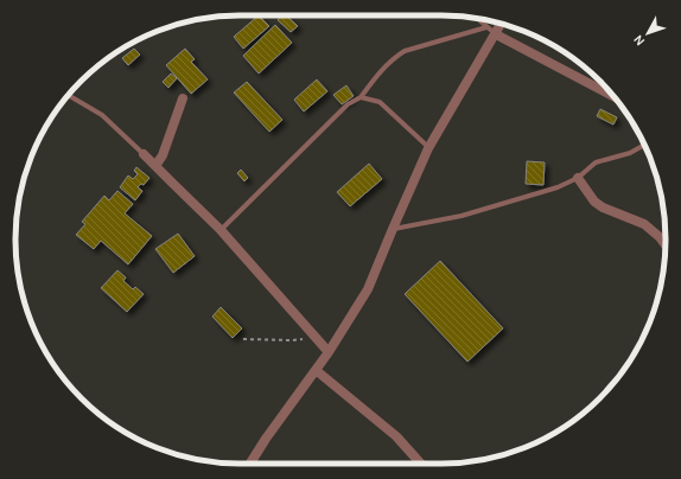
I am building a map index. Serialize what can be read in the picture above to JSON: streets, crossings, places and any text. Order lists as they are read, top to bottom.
{
  "north": "bottom left"
}
